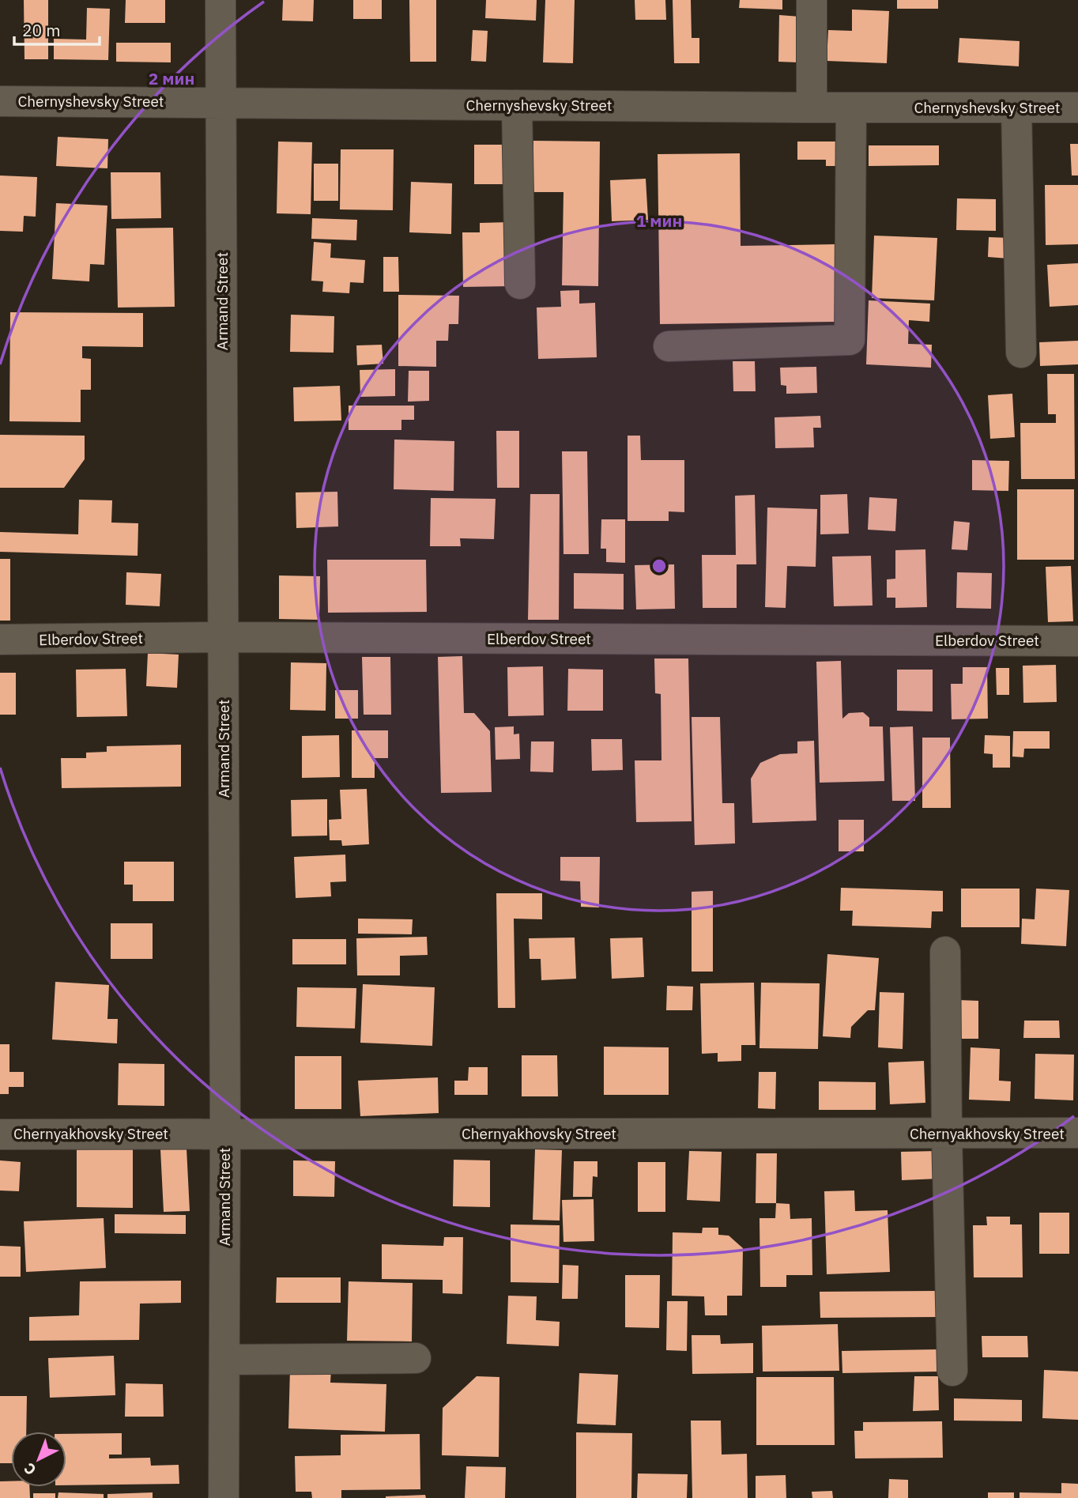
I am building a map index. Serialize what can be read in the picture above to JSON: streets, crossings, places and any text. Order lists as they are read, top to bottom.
{
  "streets": {
    "street": [
      "Chernyshevsky Street",
      "Armand Street",
      "Elberdov Street",
      "Chernyakhovsky Street"
    ]
  },
  "crossings": [
    ["Chernyshevsky Street", "Armand Street"],
    ["Armand Street", "Elberdov Street"],
    ["Armand Street", "Chernyakhovsky Street"]
  ],
  "scale_bar": "20 m",
  "north": "bottom left",
  "rings": ["2 мин", "1 мин"]
}
